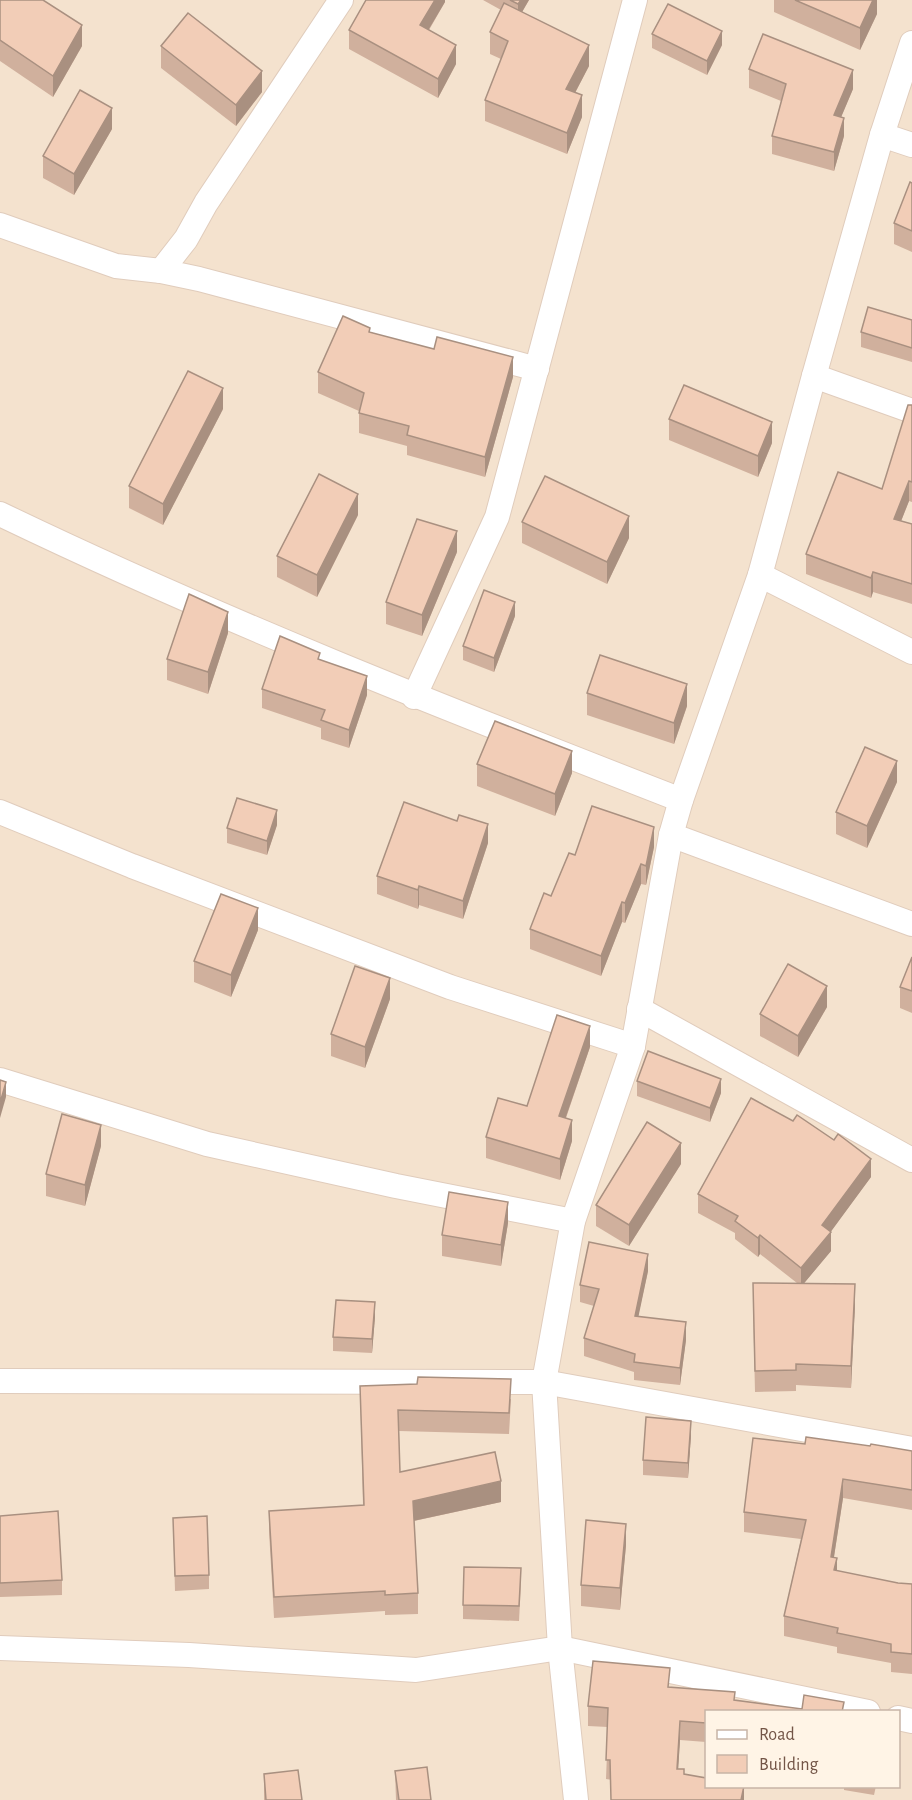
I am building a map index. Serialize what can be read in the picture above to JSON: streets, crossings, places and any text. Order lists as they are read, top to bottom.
{
  "legend": ["Road", "Building"]
}
